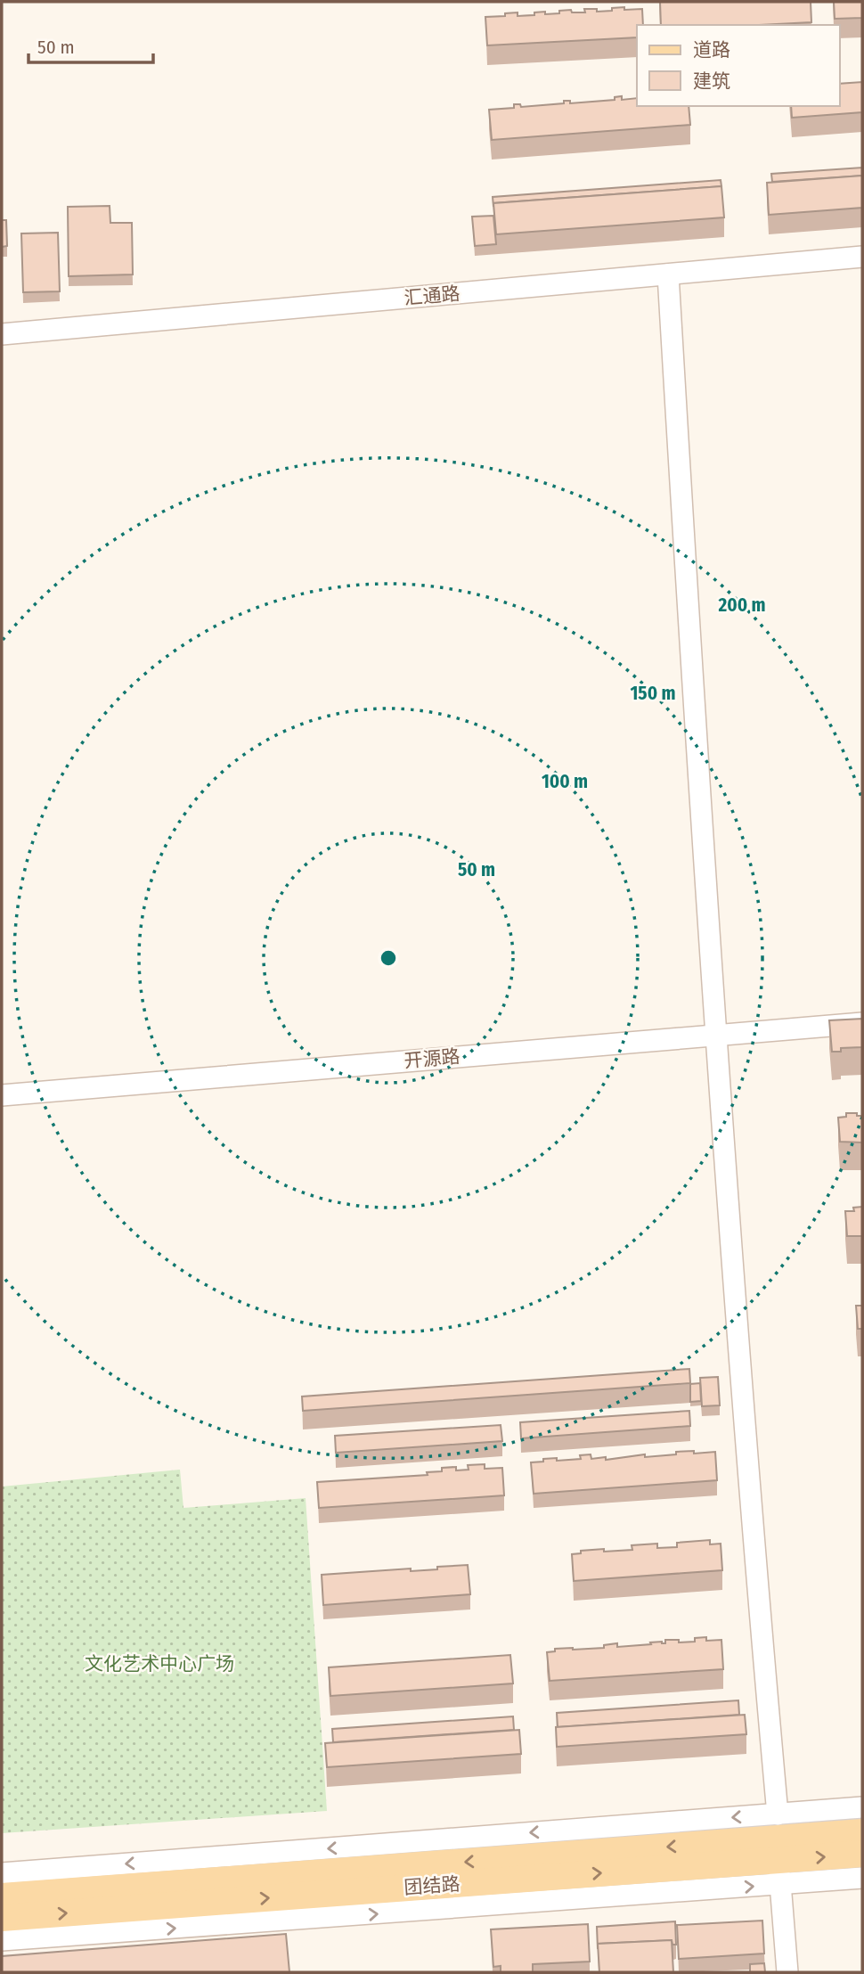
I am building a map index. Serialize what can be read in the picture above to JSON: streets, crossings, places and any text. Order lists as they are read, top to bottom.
{
  "streets": {
    "main road": ["团结路"],
    "street": ["汇通路", "开源路"]
  },
  "parks": ["文化艺术中心广场"],
  "legend": ["道路", "建筑"],
  "scale_bar": "50 m",
  "rings": [
    "200 m",
    "150 m",
    "100 m",
    "50 m"
  ]
}
